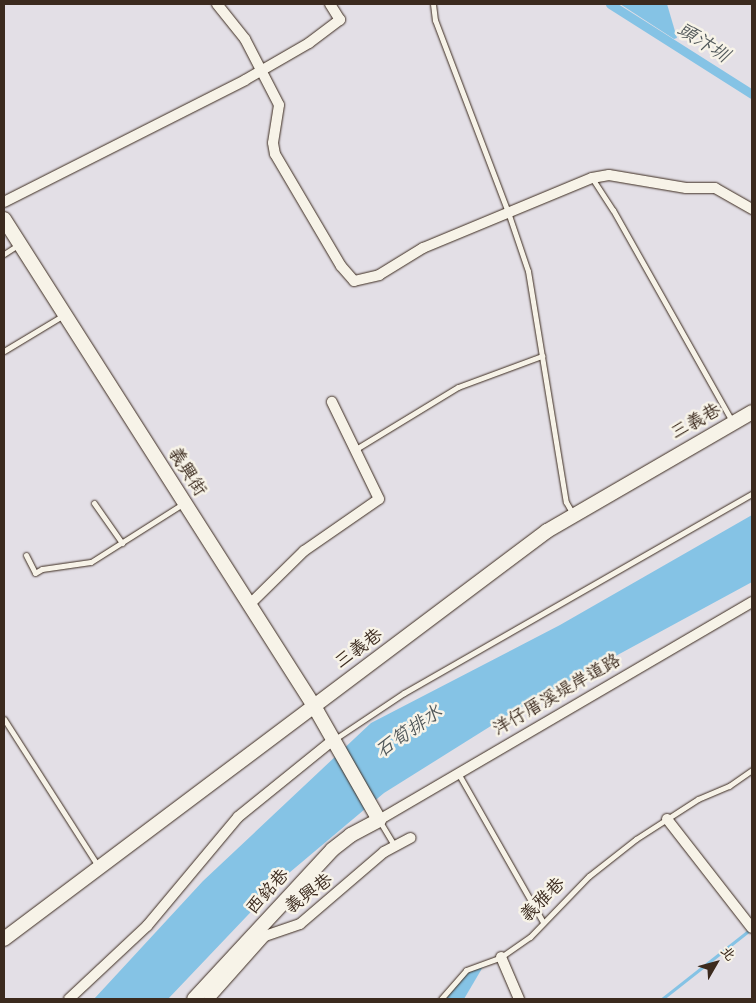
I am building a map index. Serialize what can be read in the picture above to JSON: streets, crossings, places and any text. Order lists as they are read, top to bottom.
{
  "streets": {
    "street": [
      "三義巷",
      "義興街",
      "洋仔厝溪堤岸道路",
      "西銘巷",
      "義興巷"
    ],
    "lane": ["義雅巷"]
  },
  "crossings": [
    ["三義巷", "義興街"],
    ["義興街", "洋仔厝溪堤岸道路"],
    ["義興街", "西銘巷"],
    ["洋仔厝溪堤岸道路", "西銘巷"]
  ],
  "water": ["頭汴圳", "石筍排水"],
  "north": "top right"
}
